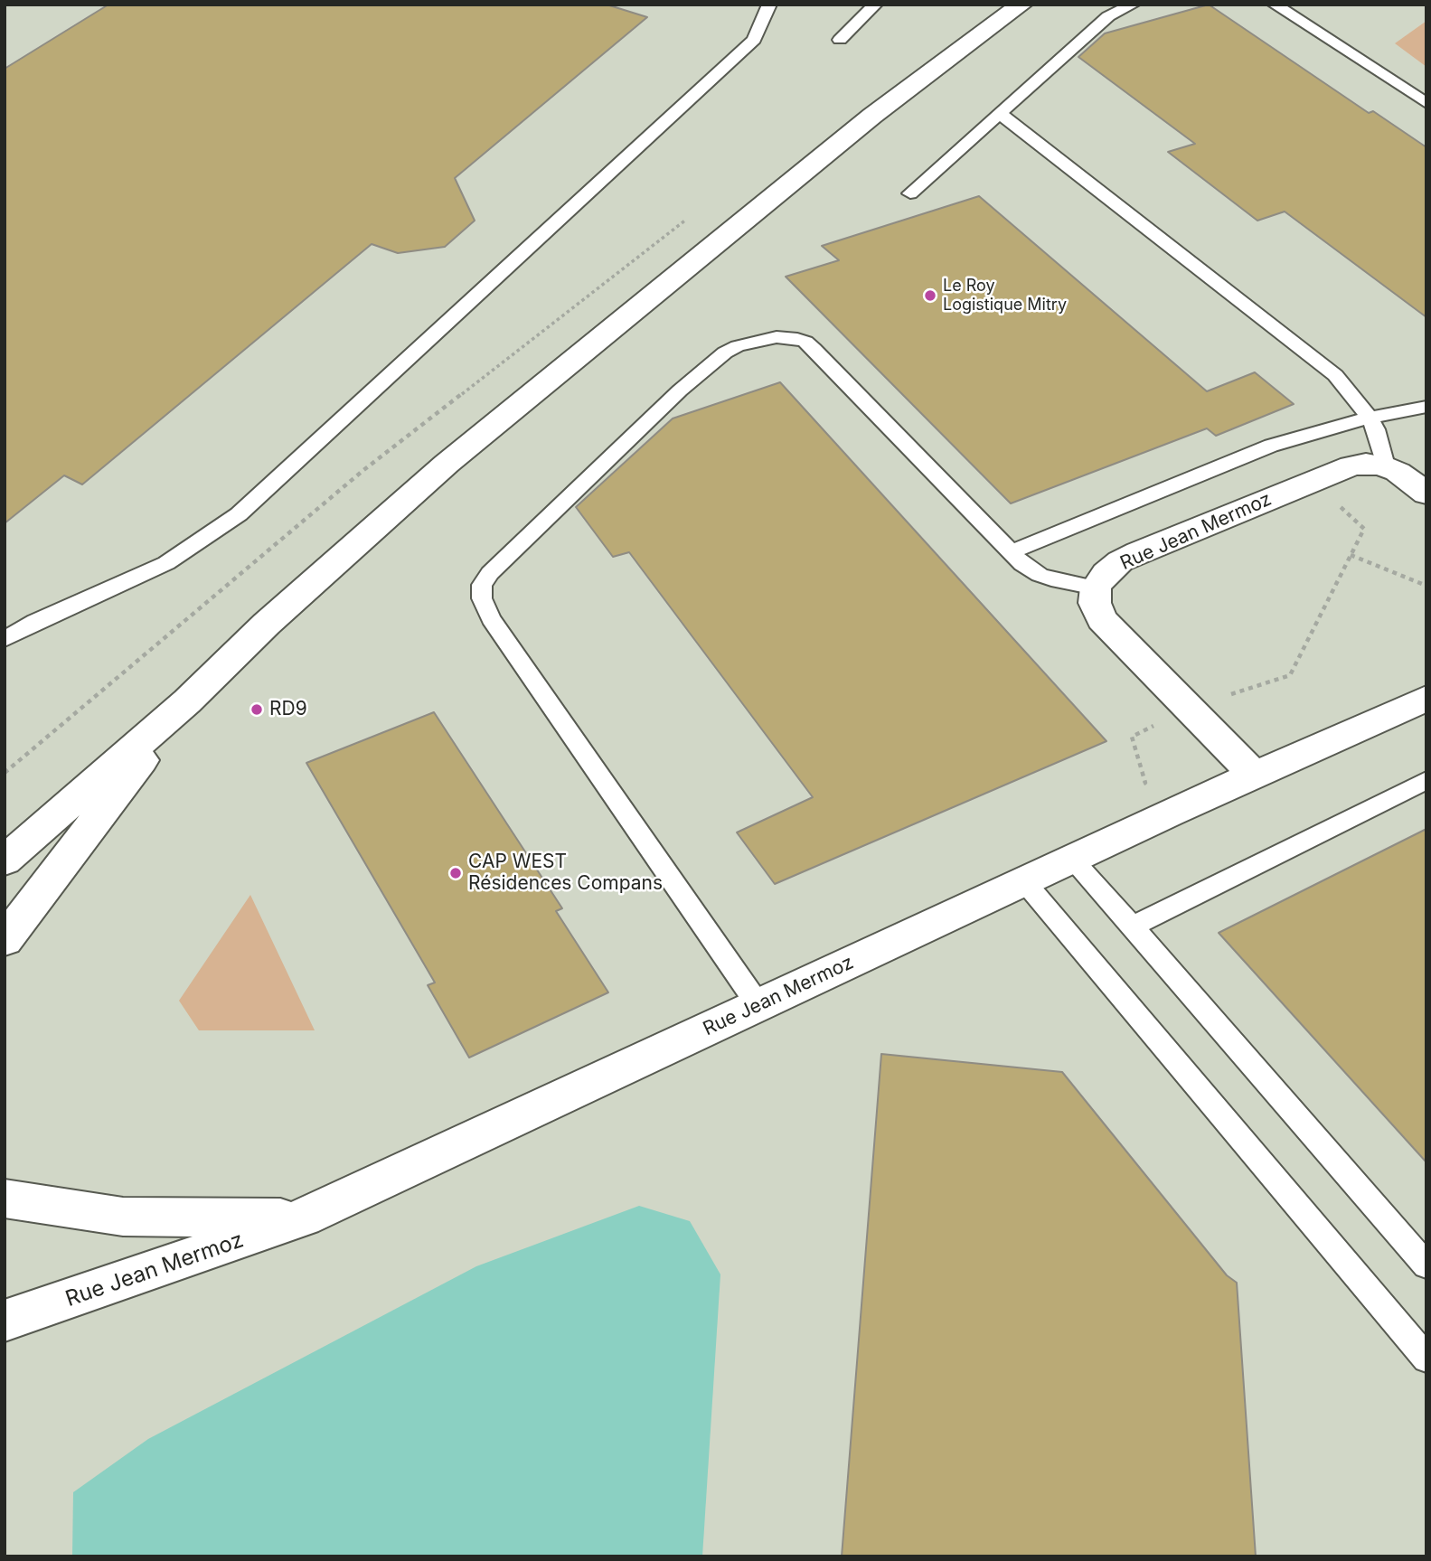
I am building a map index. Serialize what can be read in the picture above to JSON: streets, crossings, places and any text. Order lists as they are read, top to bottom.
{
  "streets": {
    "main road": ["Rue Jean Mermoz"]
  },
  "places": ["Le Roy Logistique Mitry", "RD9", "CAP WEST Résidences Compans"]
}
